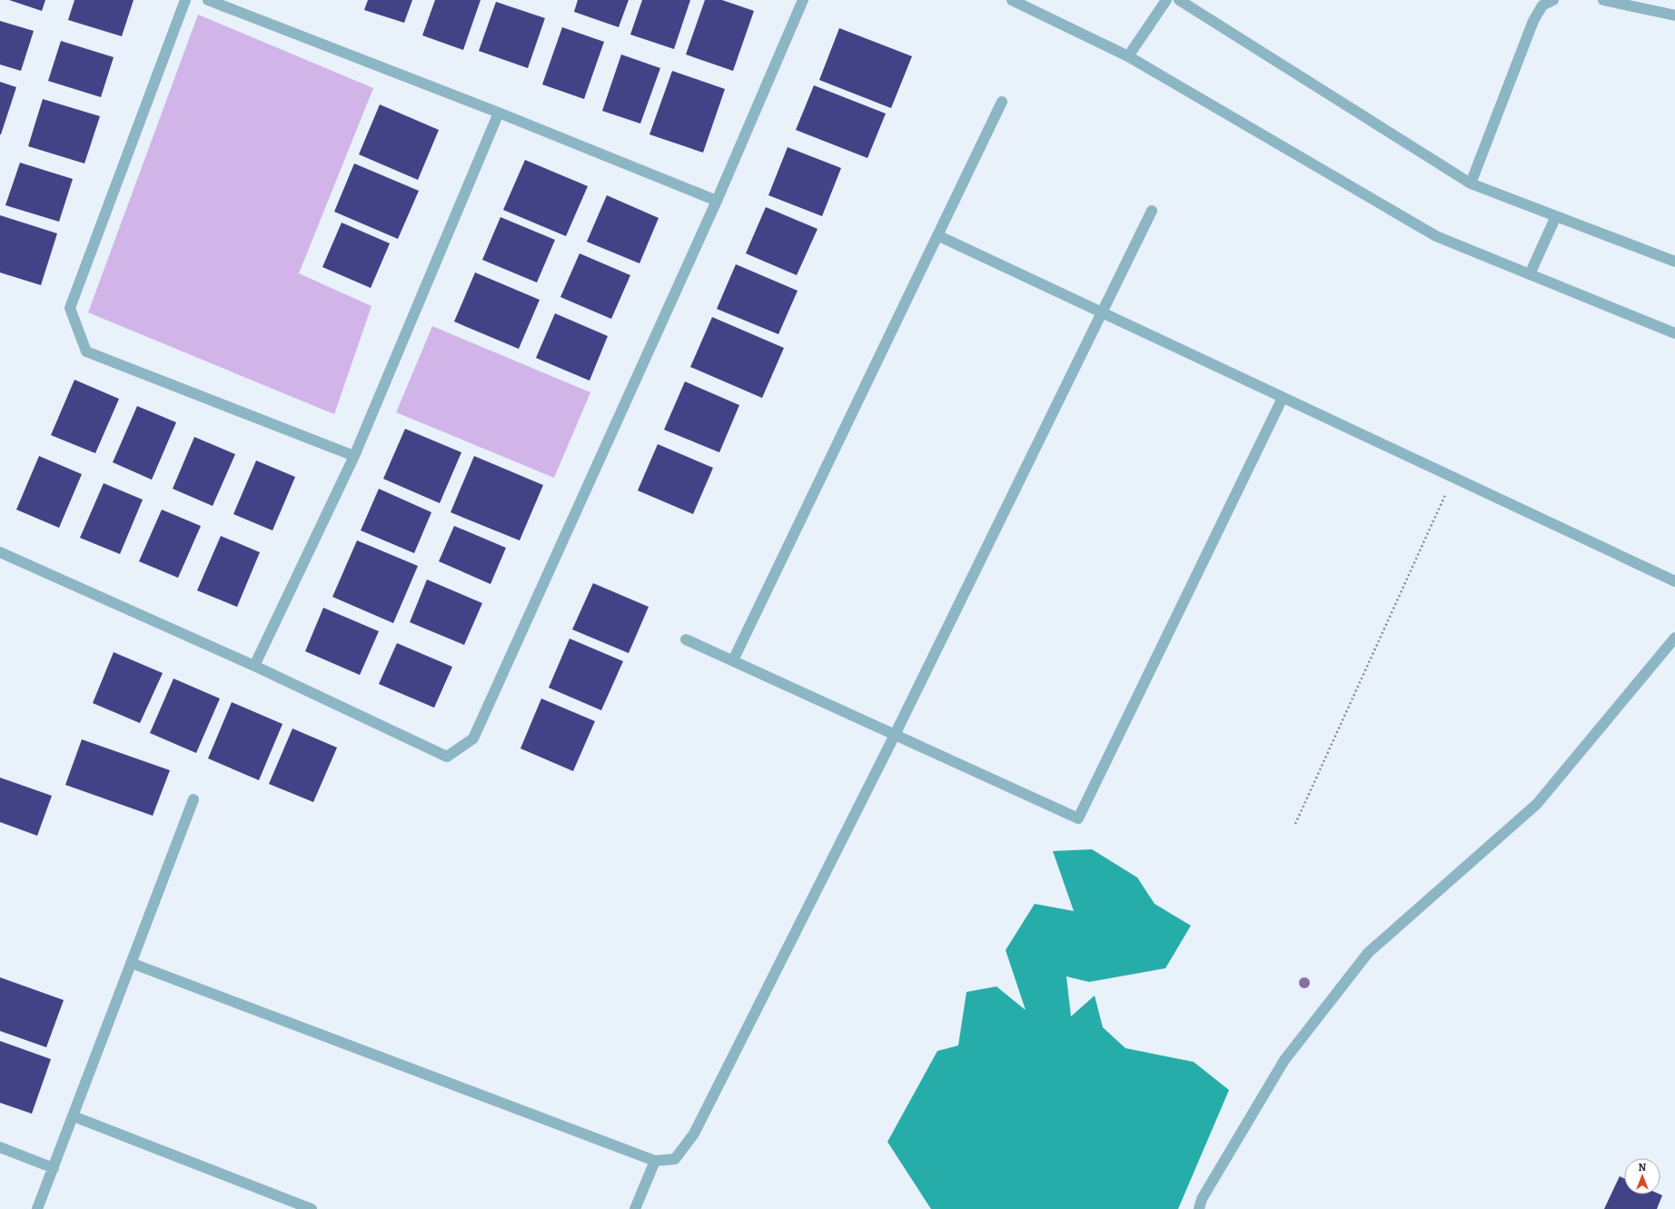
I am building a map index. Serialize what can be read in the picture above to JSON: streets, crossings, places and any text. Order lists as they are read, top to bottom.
{
  "north": "top"
}
